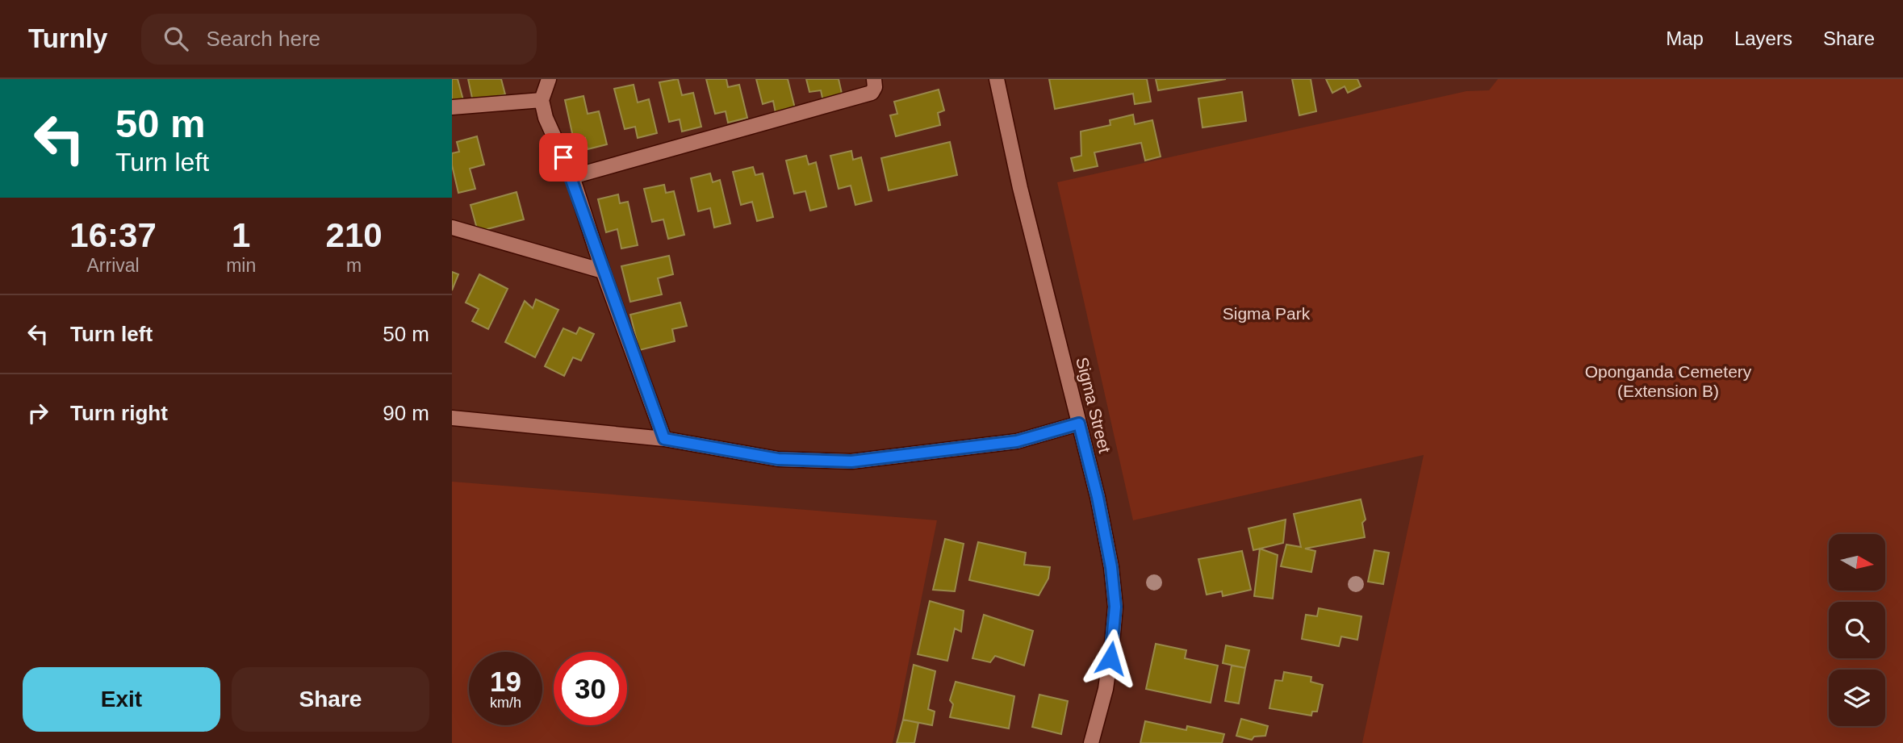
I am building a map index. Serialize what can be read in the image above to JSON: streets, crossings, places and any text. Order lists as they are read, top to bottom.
{
  "streets": {
    "street": ["Sigma Street"]
  },
  "parks": ["Sigma Park", "Oponganda Cemetery (Extension B)"],
  "north": "right",
  "page": {
    "header": "Turnly",
    "search": "Search here",
    "nav": ["Map", "Layers", "Share"],
    "turn": ["50 m", "Turn left"],
    "eta": [
      "16:37",
      "Arrival",
      "1",
      "min",
      "210",
      "m"
    ],
    "list": [
      {
        "name": "Turn left",
        "value": "50 m"
      },
      {
        "name": "Turn right",
        "value": "90 m"
      }
    ],
    "speed": "19 km/h",
    "limit": "30",
    "buttons": ["Exit", "Share"]
  }
}
